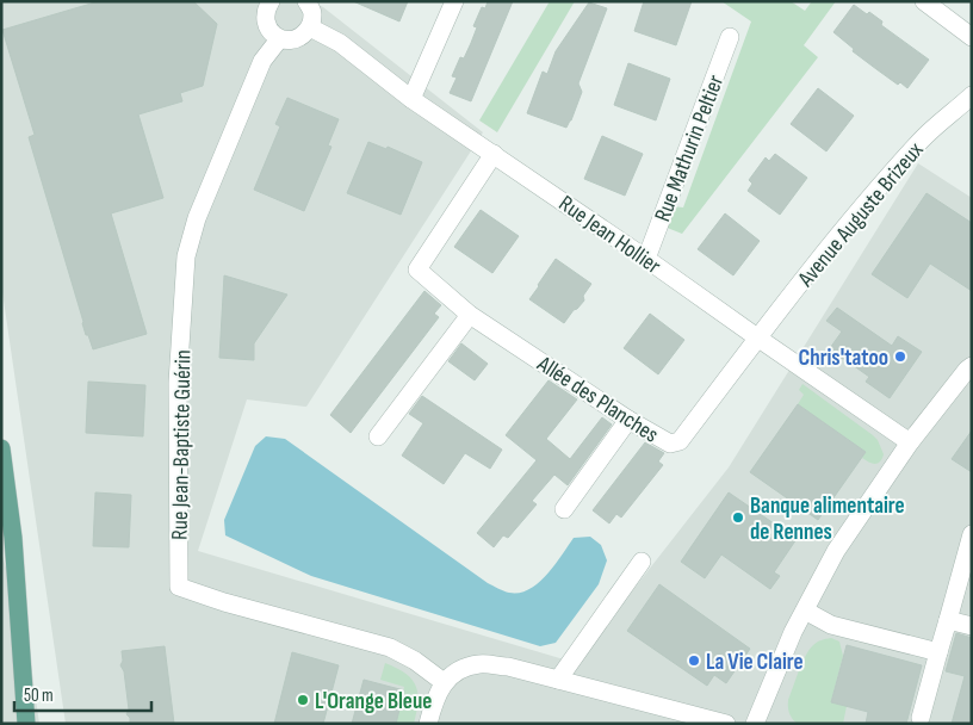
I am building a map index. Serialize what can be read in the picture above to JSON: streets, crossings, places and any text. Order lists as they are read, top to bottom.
{
  "streets": {
    "street": [
      "Rue Mathurin Peltier",
      "Avenue Auguste Brizeux",
      "Rue Jean Hollier",
      "Allée des Planches",
      "Rue Jean-Baptiste Guérin"
    ]
  },
  "crossings": [
    ["Rue Mathurin Peltier", "Rue Jean Hollier"],
    ["Avenue Auguste Brizeux", "Rue Jean Hollier"],
    ["Avenue Auguste Brizeux", "Allée des Planches"],
    ["Rue Jean Hollier", "Allée des Planches"]
  ],
  "places": [
    "Chris'tatoo",
    "Banque alimentaire de Rennes",
    "La Vie Claire",
    "L'Orange Bleue"
  ],
  "scale_bar": "50 m"
}
